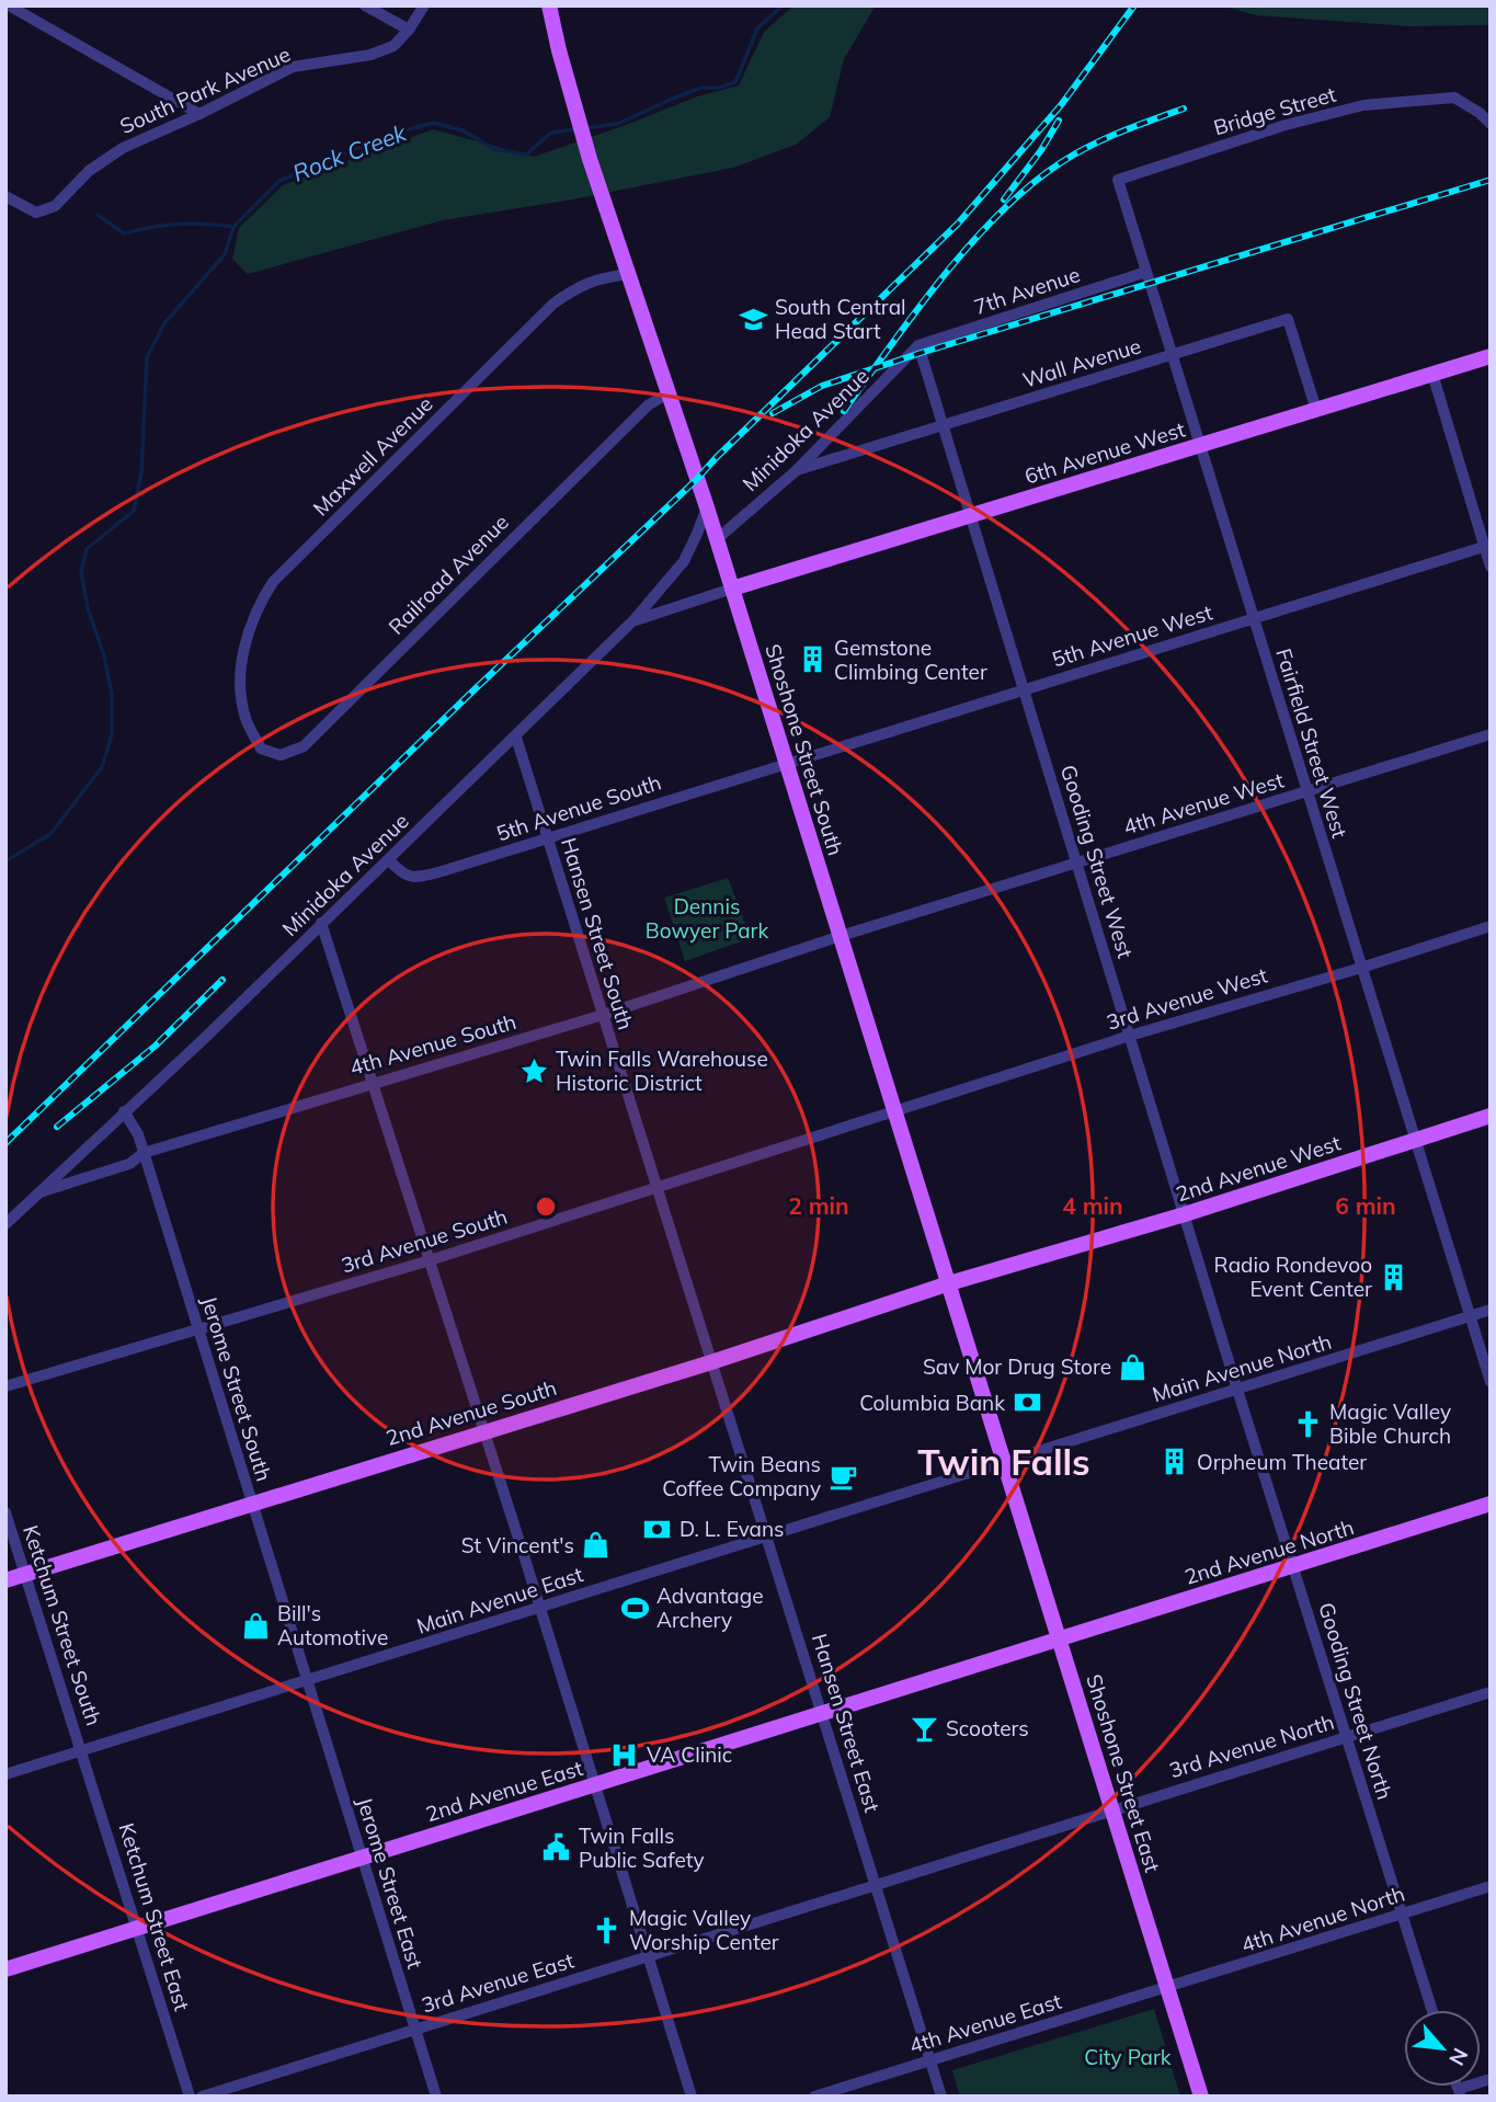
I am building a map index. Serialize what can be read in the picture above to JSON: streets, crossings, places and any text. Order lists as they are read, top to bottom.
{
  "streets": {
    "main road": [
      "6th Avenue West",
      "Shoshone Street South",
      "2nd Avenue West",
      "2nd Avenue South",
      "2nd Avenue North",
      "Shoshone Street East",
      "2nd Avenue East"
    ],
    "street": [
      "South Park Avenue",
      "Bridge Street",
      "7th Avenue",
      "Wall Avenue",
      "Minidoka Avenue",
      "Maxwell Avenue",
      "Railroad Avenue",
      "5th Avenue West",
      "Fairfield Street West",
      "4th Avenue West",
      "5th Avenue South",
      "Gooding Street West",
      "Hansen Street South",
      "3rd Avenue West",
      "4th Avenue South",
      "3rd Avenue South",
      "Main Avenue North",
      "Jerome Street South",
      "Main Avenue East",
      "Ketchum Street South",
      "Gooding Street North",
      "Hansen Street East",
      "3rd Avenue North",
      "Jerome Street East",
      "Ketchum Street East",
      "4th Avenue North",
      "3rd Avenue East",
      "4th Avenue East"
    ]
  },
  "crossings": [
    ["Bridge Street", "Fairfield Street West"],
    ["7th Avenue", "Minidoka Avenue"],
    ["7th Avenue", "Fairfield Street West"],
    ["7th Avenue", "Gooding Street West"],
    ["Wall Avenue", "Minidoka Avenue"],
    ["Wall Avenue", "6th Avenue West"],
    ["Wall Avenue", "Fairfield Street West"],
    ["Wall Avenue", "Gooding Street West"],
    ["Minidoka Avenue", "6th Avenue West"],
    ["Minidoka Avenue", "Shoshone Street South"],
    ["Minidoka Avenue", "5th Avenue South"],
    ["Minidoka Avenue", "Gooding Street West"],
    ["Minidoka Avenue", "Hansen Street South"],
    ["Minidoka Avenue", "4th Avenue South"],
    ["Minidoka Avenue", "Jerome Street South"],
    ["6th Avenue West", "Fairfield Street West"],
    ["6th Avenue West", "Shoshone Street South"],
    ["6th Avenue West", "Gooding Street West"],
    ["Maxwell Avenue", "Railroad Avenue"],
    ["Maxwell Avenue", "Shoshone Street South"],
    ["Railroad Avenue", "Shoshone Street South"],
    ["5th Avenue West", "Fairfield Street West"],
    ["5th Avenue West", "Shoshone Street South"],
    ["5th Avenue West", "5th Avenue South"],
    ["5th Avenue West", "Gooding Street West"],
    ["Fairfield Street West", "4th Avenue West"],
    ["Fairfield Street West", "3rd Avenue West"],
    ["Fairfield Street West", "2nd Avenue West"],
    ["Fairfield Street West", "Main Avenue North"],
    ["Shoshone Street South", "4th Avenue West"],
    ["Shoshone Street South", "5th Avenue South"],
    ["Shoshone Street South", "3rd Avenue West"],
    ["Shoshone Street South", "4th Avenue South"],
    ["Shoshone Street South", "2nd Avenue West"],
    ["Shoshone Street South", "3rd Avenue South"],
    ["Shoshone Street South", "Main Avenue North"],
    ["Shoshone Street South", "2nd Avenue South"],
    ["Shoshone Street South", "Main Avenue East"],
    ["Shoshone Street South", "Shoshone Street East"],
    ["4th Avenue West", "Gooding Street West"],
    ["4th Avenue West", "4th Avenue South"],
    ["5th Avenue South", "Hansen Street South"],
    ["Gooding Street West", "3rd Avenue West"],
    ["Gooding Street West", "2nd Avenue West"],
    ["Gooding Street West", "Main Avenue North"],
    ["Gooding Street West", "Gooding Street North"],
    ["Hansen Street South", "4th Avenue South"],
    ["Hansen Street South", "3rd Avenue South"],
    ["Hansen Street South", "2nd Avenue South"],
    ["Hansen Street South", "Hansen Street East"],
    ["3rd Avenue West", "3rd Avenue South"],
    ["4th Avenue South", "Jerome Street South"],
    ["2nd Avenue West", "2nd Avenue South"],
    ["3rd Avenue South", "Jerome Street South"],
    ["Main Avenue North", "Main Avenue East"],
    ["Main Avenue North", "Gooding Street North"],
    ["Main Avenue North", "Shoshone Street East"],
    ["Jerome Street South", "2nd Avenue South"],
    ["Jerome Street South", "Main Avenue East"],
    ["Jerome Street South", "Jerome Street East"],
    ["2nd Avenue South", "Ketchum Street South"],
    ["2nd Avenue South", "Hansen Street East"],
    ["2nd Avenue North", "Gooding Street North"],
    ["2nd Avenue North", "Shoshone Street East"],
    ["2nd Avenue North", "2nd Avenue East"],
    ["Main Avenue East", "Ketchum Street South"],
    ["Main Avenue East", "Hansen Street East"],
    ["Main Avenue East", "Shoshone Street East"],
    ["Main Avenue East", "Jerome Street East"],
    ["Main Avenue East", "Ketchum Street East"],
    ["Ketchum Street South", "Ketchum Street East"],
    ["Gooding Street North", "3rd Avenue North"],
    ["Gooding Street North", "4th Avenue North"],
    ["Hansen Street East", "2nd Avenue East"],
    ["Hansen Street East", "3rd Avenue East"],
    ["Hansen Street East", "4th Avenue East"],
    ["3rd Avenue North", "Shoshone Street East"],
    ["3rd Avenue North", "3rd Avenue East"],
    ["Shoshone Street East", "2nd Avenue East"],
    ["Shoshone Street East", "4th Avenue North"],
    ["Shoshone Street East", "3rd Avenue East"],
    ["Shoshone Street East", "4th Avenue East"],
    ["2nd Avenue East", "Jerome Street East"],
    ["2nd Avenue East", "Ketchum Street East"],
    ["Jerome Street East", "3rd Avenue East"],
    ["4th Avenue North", "4th Avenue East"]
  ],
  "districts": ["Twin Falls"],
  "water": ["Rock Creek"],
  "parks": ["Dennis Bowyer Park", "City Park"],
  "places": {
    "school or university": ["South Central Head Start"],
    "building": ["Gemstone Climbing Center", "Radio Rondevoo Event Center", "Orpheum Theater"],
    "place": ["Twin Falls Warehouse Historic District"],
    "shop": ["Sav Mor Drug Store", "St Vincent's", "Bill's Automotive"],
    "bank": ["Columbia Bank", "D. L. Evans"],
    "church": ["Magic Valley Bible Church", "Magic Valley Worship Center"],
    "cafe": ["Twin Beans Coffee Company"],
    "sports": ["Advantage Archery"],
    "bar": ["Scooters"],
    "hospital": ["VA Clinic"],
    "public building": ["Twin Falls Public Safety"]
  },
  "north": "bottom right",
  "rings": ["2 min", "4 min", "6 min"]
}
